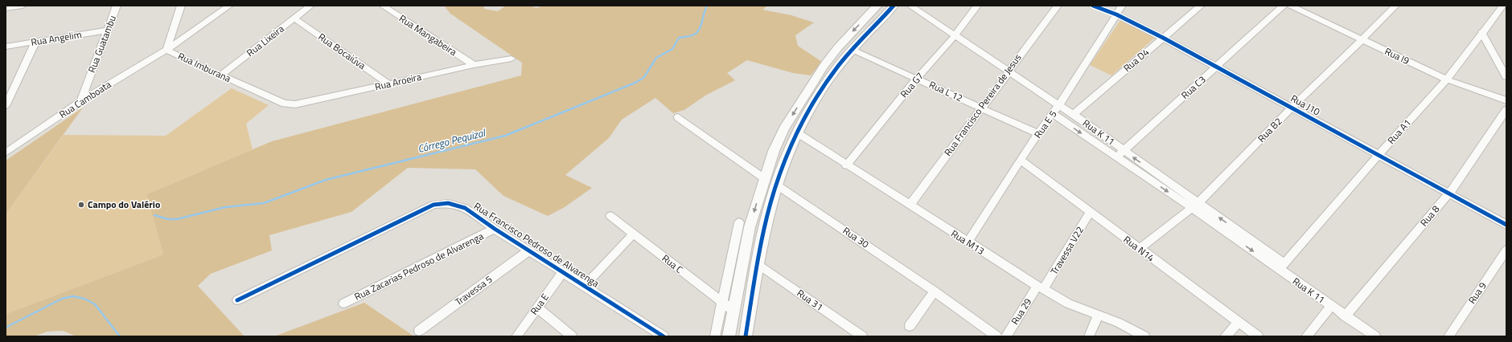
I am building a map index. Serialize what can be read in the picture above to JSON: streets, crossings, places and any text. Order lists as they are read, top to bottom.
{
  "streets": {
    "street": [
      "Rua Mangabeira",
      "Rua Angelim",
      "Rua Lixeira",
      "Rua Guatambu",
      "Rua Bocaiúva",
      "Rua I9",
      "Rua D4",
      "Rua Imburana",
      "Rua Aroeira",
      "Rua G7",
      "Rua C3",
      "Rua L 12",
      "Rua Camboata",
      "Rua Francisco Pereira de Jesus",
      "Rua J10",
      "Rua E 5",
      "Rua B2",
      "Rua A1",
      "Rua K 11",
      "Rua 8",
      "Rua 30",
      "Rua M13",
      "Rua Francisco Pedroso de Alvarenga",
      "Rua N14",
      "Travessa V22",
      "Rua C",
      "Rua Zacarias Pedroso de Alvarenga",
      "Travessa 5",
      "Rua 9",
      "Rua 31",
      "Rua E",
      "Rua 29"
    ]
  },
  "crossings": [
    ["Rua Mangabeira", "Rua Aroeira"],
    ["Rua Angelim", "Rua Guatambu"],
    ["Rua Lixeira", "Rua Bocaiúva"],
    ["Rua Lixeira", "Rua Imburana"],
    ["Rua Guatambu", "Rua Camboata"],
    ["Rua Bocaiúva", "Rua Aroeira"],
    ["Rua I9", "Rua B2"],
    ["Rua I9", "Rua A1"],
    ["Rua D4", "Rua J10"],
    ["Rua D4", "Rua K 11"],
    ["Rua Imburana", "Rua Aroeira"],
    ["Rua Imburana", "Rua Camboata"],
    ["Rua G7", "Rua L 12"],
    ["Rua G7", "Rua K 11"],
    ["Rua G7", "Rua M13"],
    ["Rua C3", "Rua J10"],
    ["Rua C3", "Rua K 11"],
    ["Rua L 12", "Rua Francisco Pereira de Jesus"],
    ["Rua L 12", "Rua E 5"],
    ["Rua Francisco Pereira de Jesus", "Rua K 11"],
    ["Rua Francisco Pereira de Jesus", "Rua M13"],
    ["Rua J10", "Rua E 5"],
    ["Rua J10", "Rua B2"],
    ["Rua J10", "Rua A1"],
    ["Rua J10", "Rua 8"],
    ["Rua E 5", "Rua K 11"],
    ["Rua E 5", "Rua M13"],
    ["Rua E 5", "Rua N14"],
    ["Rua B2", "Rua K 11"],
    ["Rua B2", "Rua N14"],
    ["Rua A1", "Rua K 11"],
    ["Rua K 11", "Rua 8"],
    ["Rua M13", "Travessa V22"],
    ["Rua M13", "Rua 29"],
    ["Rua Francisco Pedroso de Alvarenga", "Rua Zacarias Pedroso de Alvarenga"],
    ["Rua Francisco Pedroso de Alvarenga", "Travessa 5"],
    ["Rua Francisco Pedroso de Alvarenga", "Rua E"],
    ["Rua N14", "Travessa V22"],
    ["Travessa V22", "Rua 29"]
  ],
  "water": ["Córrego Pequizal"],
  "places": ["Campo do Valério"]
}
